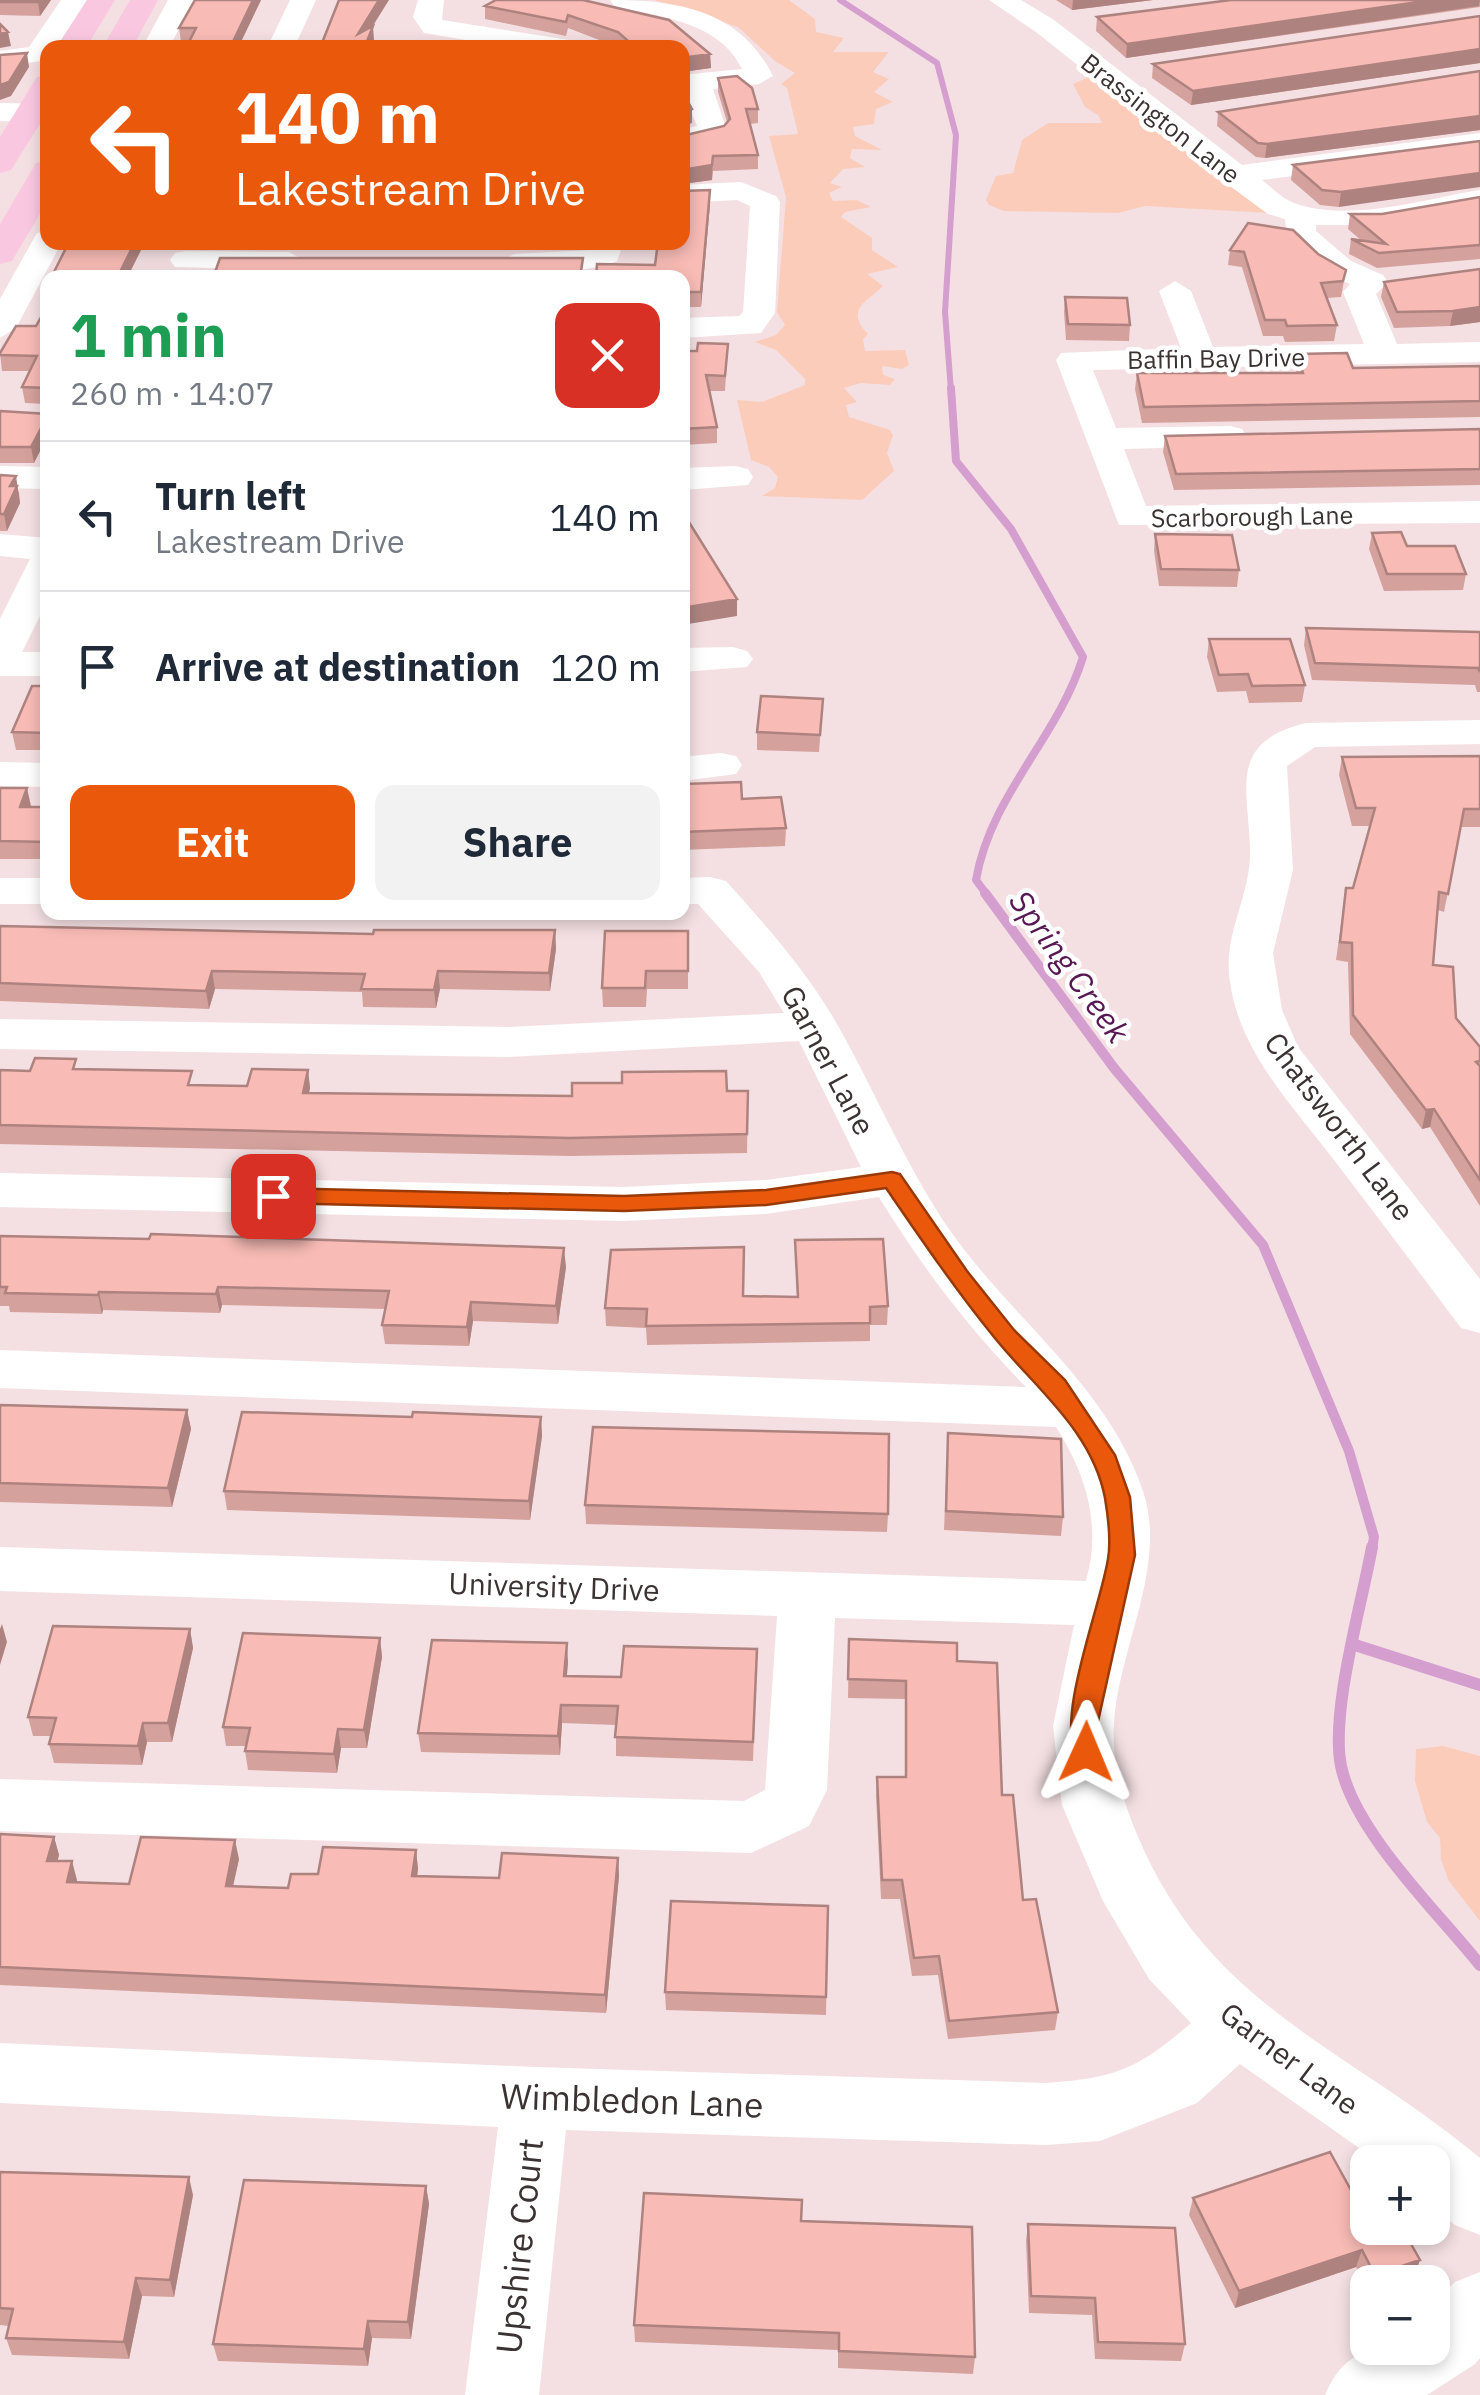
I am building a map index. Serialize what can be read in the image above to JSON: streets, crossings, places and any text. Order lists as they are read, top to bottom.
{
  "streets": {
    "street": [
      "Brassington Lane",
      "Baffin Bay Drive",
      "Scarborough Lane",
      "Garner Lane",
      "Chatsworth Lane",
      "University Drive",
      "Wimbledon Lane",
      "Upshire Court"
    ]
  },
  "crossings": [
    ["Baffin Bay Drive", "Scarborough Lane"],
    ["Garner Lane", "University Drive"],
    ["Garner Lane", "Wimbledon Lane"],
    ["Wimbledon Lane", "Upshire Court"]
  ],
  "water": ["Spring Creek"],
  "page": {
    "turn": ["140 m", "Lakestream Drive"],
    "heading": ["1 min", "260 m · 14:07"],
    "list": [
      {
        "name": "Turn left",
        "note": "Lakestream Drive",
        "value": "140 m"
      },
      {
        "name": "Arrive at destination",
        "value": "120 m"
      }
    ],
    "buttons": ["Exit", "Share"],
    "map_buttons": ["+", "−"]
  }
}
